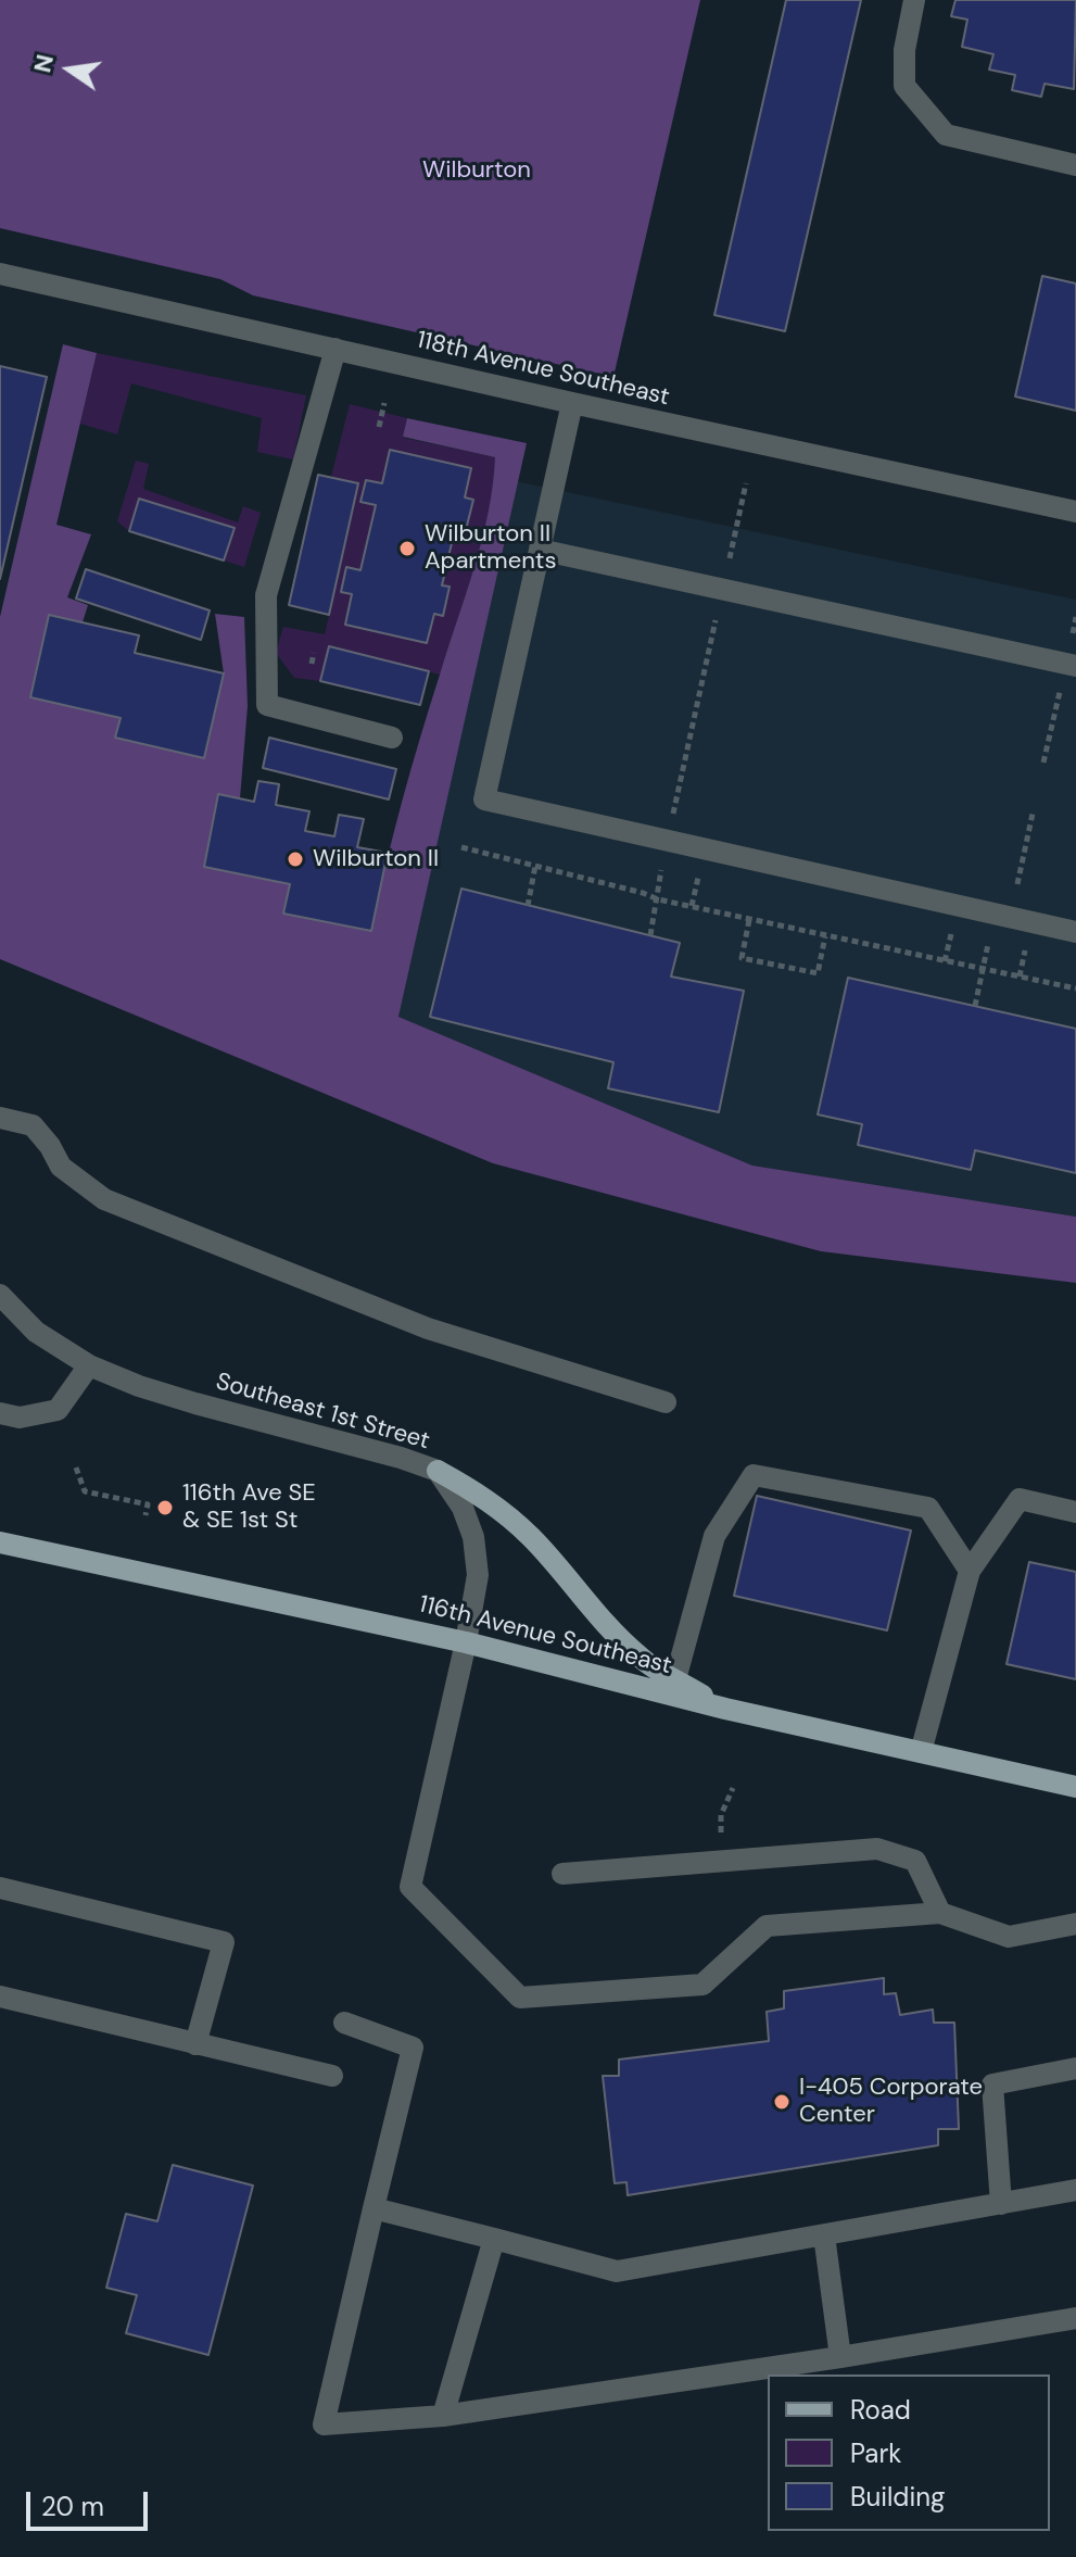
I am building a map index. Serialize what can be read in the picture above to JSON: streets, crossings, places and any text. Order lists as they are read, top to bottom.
{
  "streets": {
    "main road": ["116th Avenue Southeast"],
    "street": ["118th Avenue Southeast", "Southeast 1st Street"]
  },
  "crossings": [
    ["Southeast 1st Street", "116th Avenue Southeast"]
  ],
  "parks": ["Wilburton"],
  "places": [
    "Wilburton II Apartments",
    "Wilburton II",
    "116th Ave SE & SE 1st St",
    "I-405 Corporate Center"
  ],
  "legend": ["Road", "Park", "Building"],
  "scale_bar": "20 m",
  "north": "left"
}
